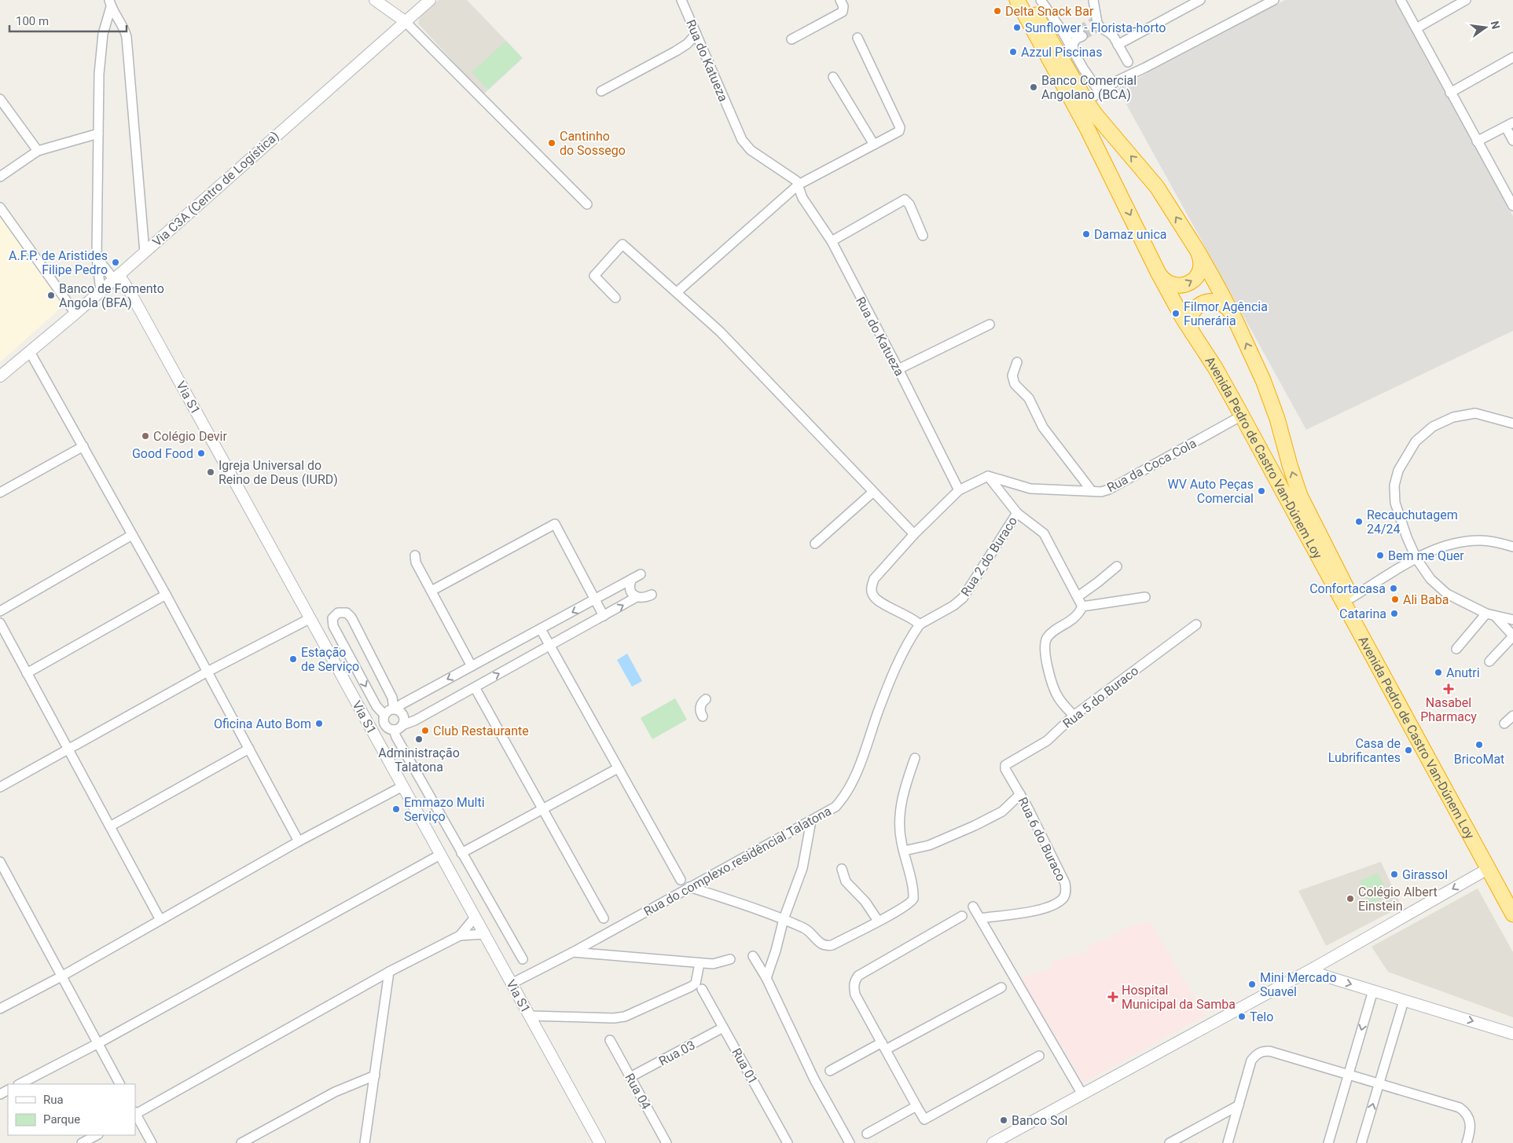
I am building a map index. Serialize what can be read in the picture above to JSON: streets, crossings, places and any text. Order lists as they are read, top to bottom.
{
  "streets": {
    "highway": ["Avenida Pedro de Castro Van-Dúnem Loy"],
    "street": [
      "Rua do Katueza",
      "Via C3A (Centro de Logística)",
      "Via S1",
      "Rua da Coca Cola",
      "Rua 2 do Buraco",
      "Rua 5 do Buraco",
      "Rua 6 do Buraco",
      "Rua do complexo residêncial Talatona",
      "Rua 03",
      "Rua 01",
      "Rua 04"
    ]
  },
  "crossings": [
    ["Via C3A (Centro de Logística)", "Via S1"],
    ["Via S1", "Rua do complexo residêncial Talatona"],
    ["Avenida Pedro de Castro Van-Dúnem Loy", "Rua da Coca Cola"],
    ["Rua 2 do Buraco", "Rua do complexo residêncial Talatona"],
    ["Rua 5 do Buraco", "Rua 6 do Buraco"],
    ["Rua 03", "Rua 01"],
    ["Rua 03", "Rua 04"]
  ],
  "places": {
    "other": [
      "Delta Snack Bar",
      "Sunflower - Florista-horto",
      "Azzul Piscinas",
      "Banco Comercial Angolano (BCA)",
      "Cantinho do Sossego",
      "Damaz unica",
      "A.F.P. de Aristides Filipe Pedro",
      "Banco de Fomento Angola (BFA)",
      "Filmor Agência Funerária",
      "Colégio Devir",
      "Good Food",
      "Igreja Universal do Reino de Deus (IURD)",
      "WV Auto Peças Comercial",
      "Recauchutagem 24/24",
      "Bem me Quer",
      "Confortacasa",
      "Ali Baba",
      "Catarina",
      "Estação de Serviço",
      "Anutri",
      "Oficina Auto Bom",
      "Club Restaurante",
      "Administração Talatona",
      "BricoMat",
      "Casa de Lubrificantes",
      "Emmazo Multi Serviço",
      "Girassol",
      "Colégio Albert Einstein",
      "Mini Mercado Suavel",
      "Telo",
      "Banco Sol"
    ],
    "health": ["Nasabel Pharmacy", "Hospital Municipal da Samba"]
  },
  "legend": ["Rua", "Parque"],
  "scale_bar": "100 m",
  "north": "right"
}
